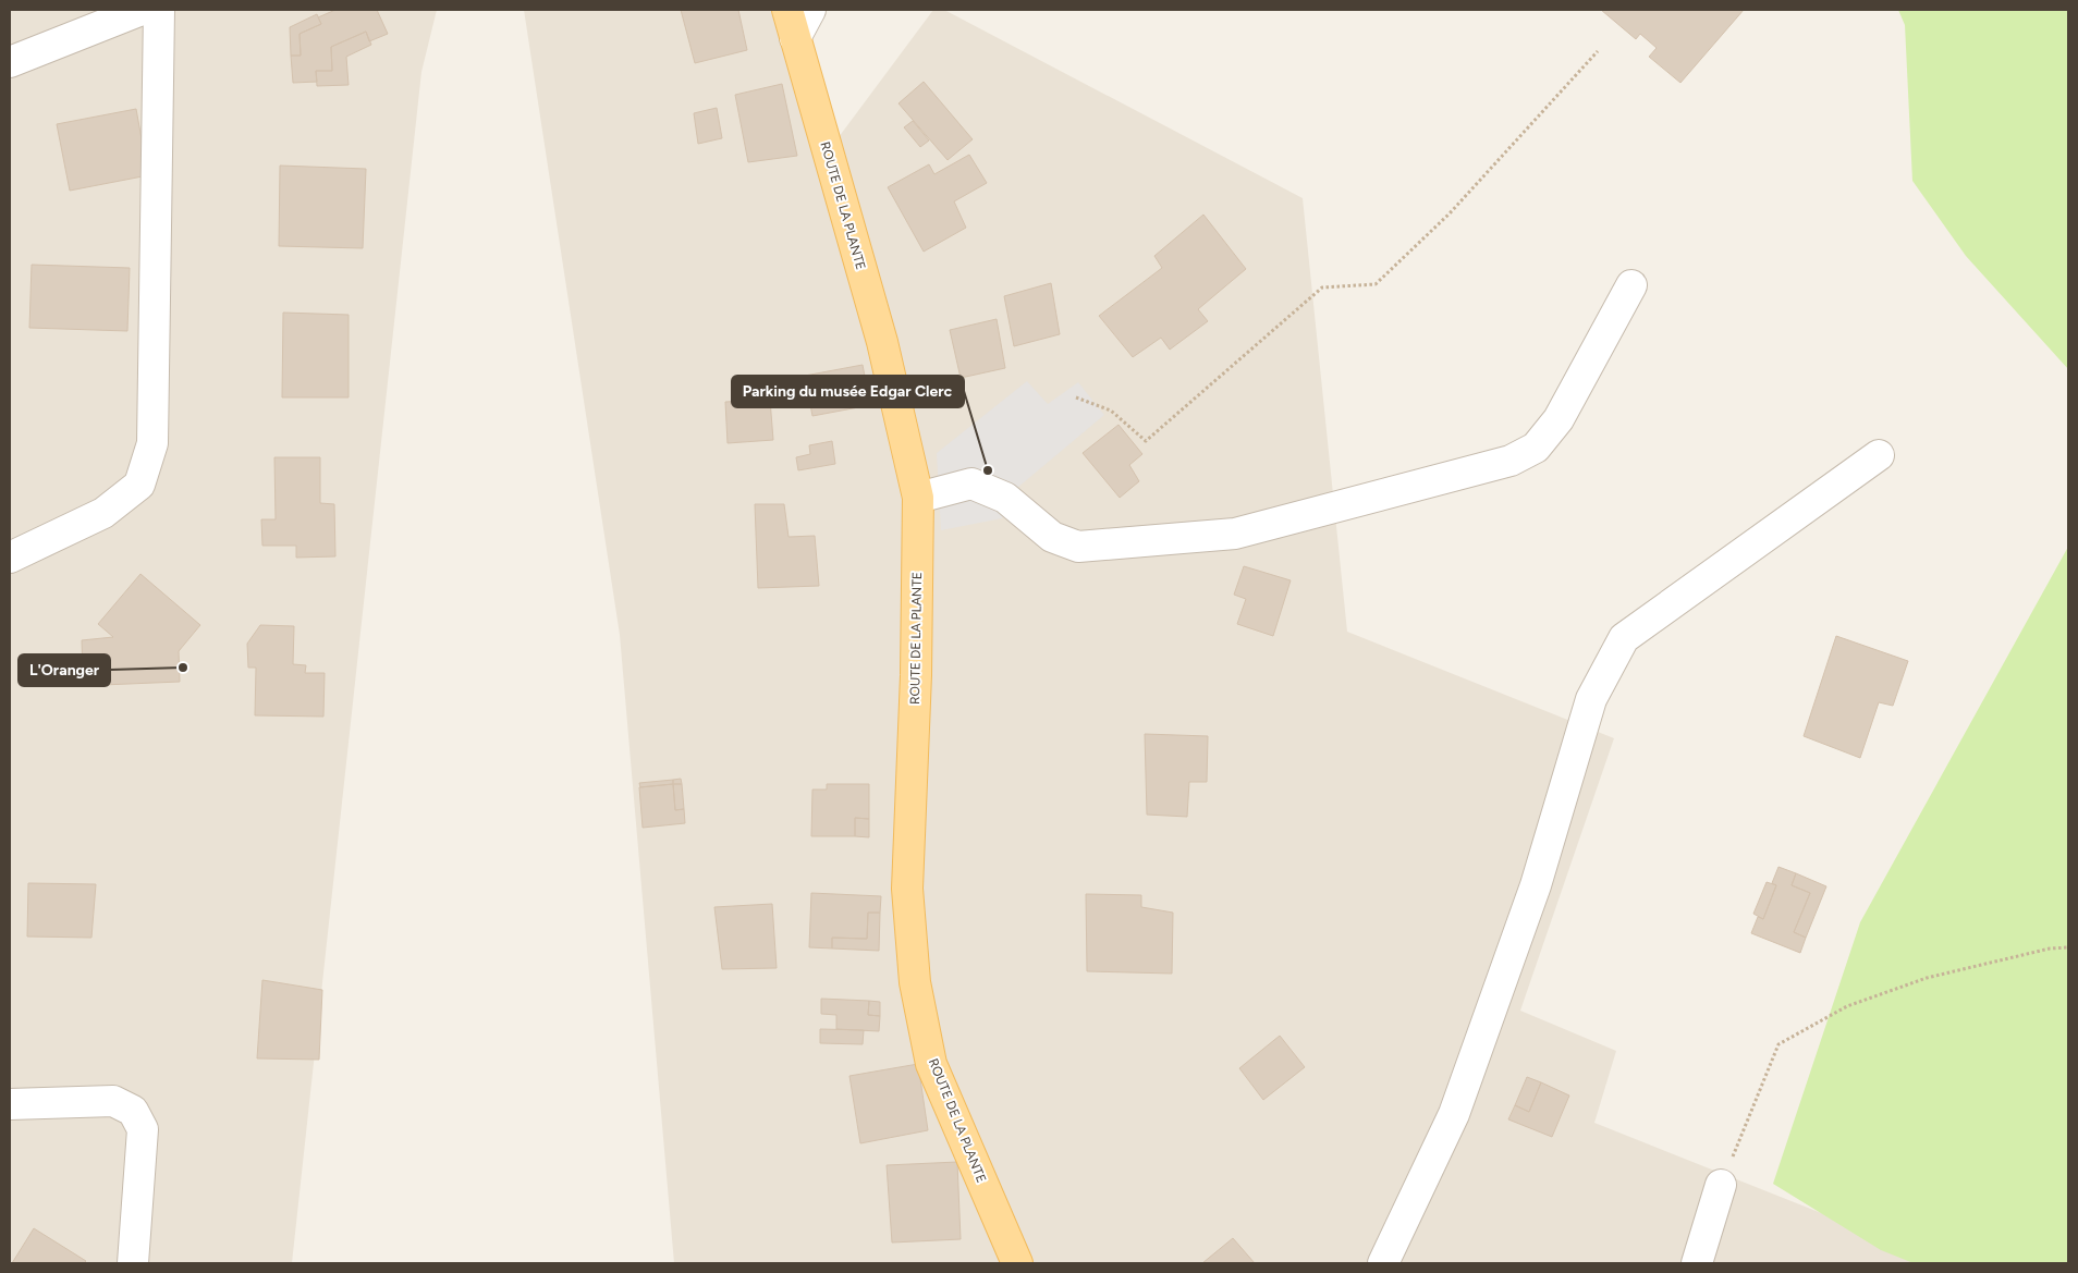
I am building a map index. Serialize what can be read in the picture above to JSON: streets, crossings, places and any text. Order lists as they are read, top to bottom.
{
  "streets": {
    "main road": ["ROUTE DE LA PLANTE"]
  },
  "places": ["Parking du musée Edgar Clerc", "L'Oranger"]
}
